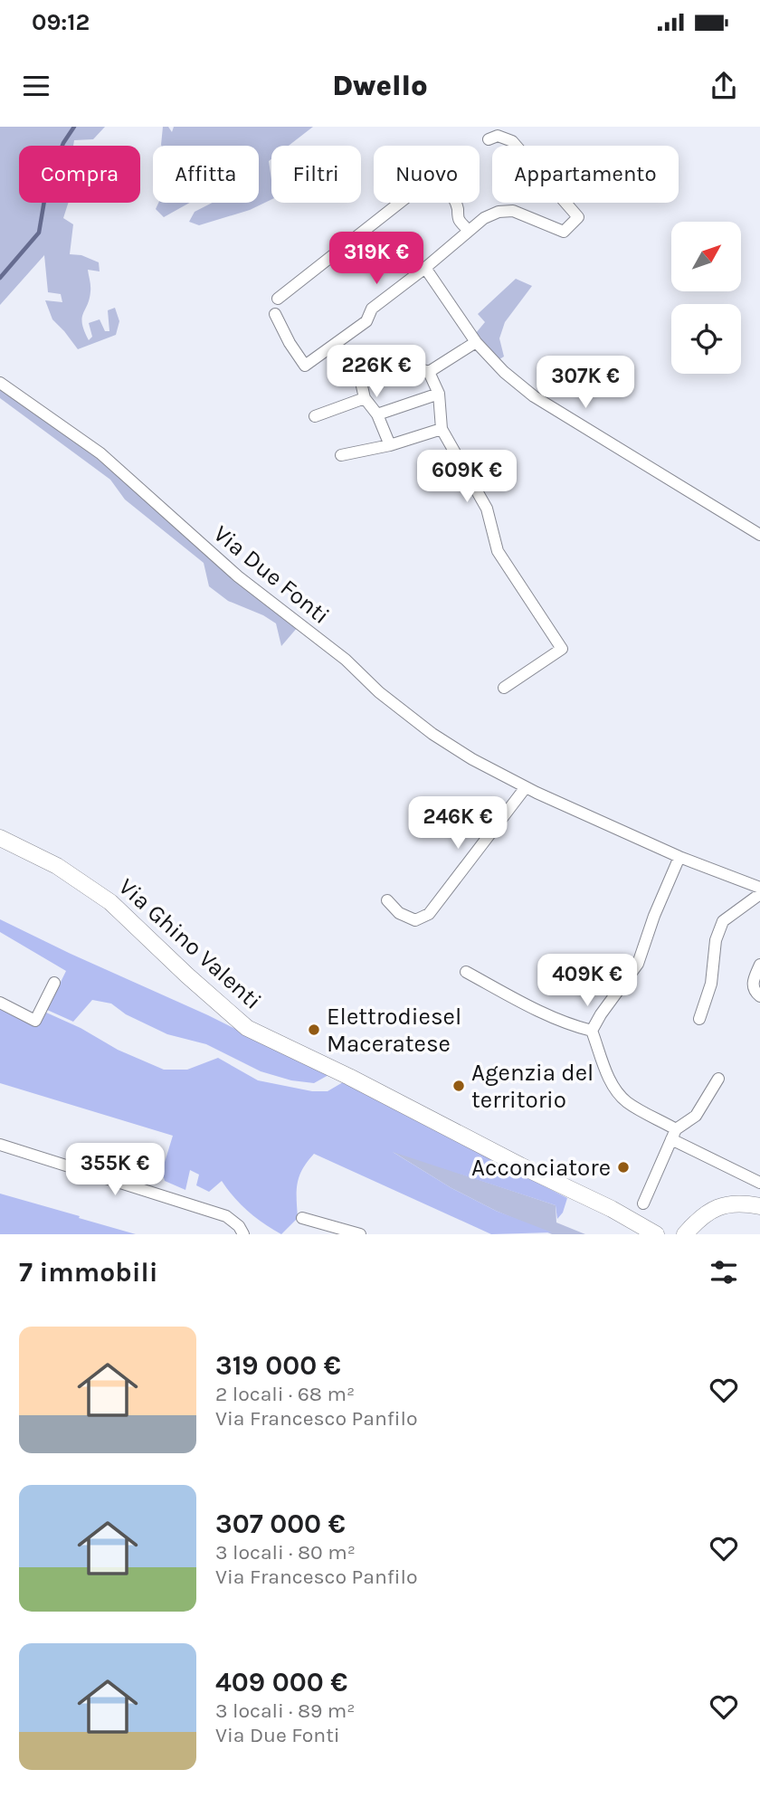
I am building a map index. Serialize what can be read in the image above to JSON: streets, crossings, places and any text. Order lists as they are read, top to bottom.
{
  "streets": {
    "main road": ["Via Ghino Valenti"],
    "street": ["Via Due Fonti"]
  },
  "places": ["Elettrodiesel Maceratese", "Agenzia del territorio", "Acconciatore"],
  "north": "top right",
  "page": {
    "status": "09:12",
    "header": "Dwello",
    "chip": [
      "Compra",
      "Affitta",
      "Filtri",
      "Nuovo",
      "Appartamento"
    ],
    "price": [
      "319K €",
      "226K €",
      "307K €",
      "609K €",
      "246K €",
      "409K €",
      "355K €"
    ],
    "heading": "7 immobili",
    "list": [
      {
        "name": "319 000 €",
        "note": "2 locali · 68 m² · Via Francesco Panfilo"
      },
      {
        "name": "307 000 €",
        "note": "3 locali · 80 m² · Via Francesco Panfilo"
      },
      {
        "name": "409 000 €",
        "note": "3 locali · 89 m² · Via Due Fonti"
      }
    ]
  }
}
